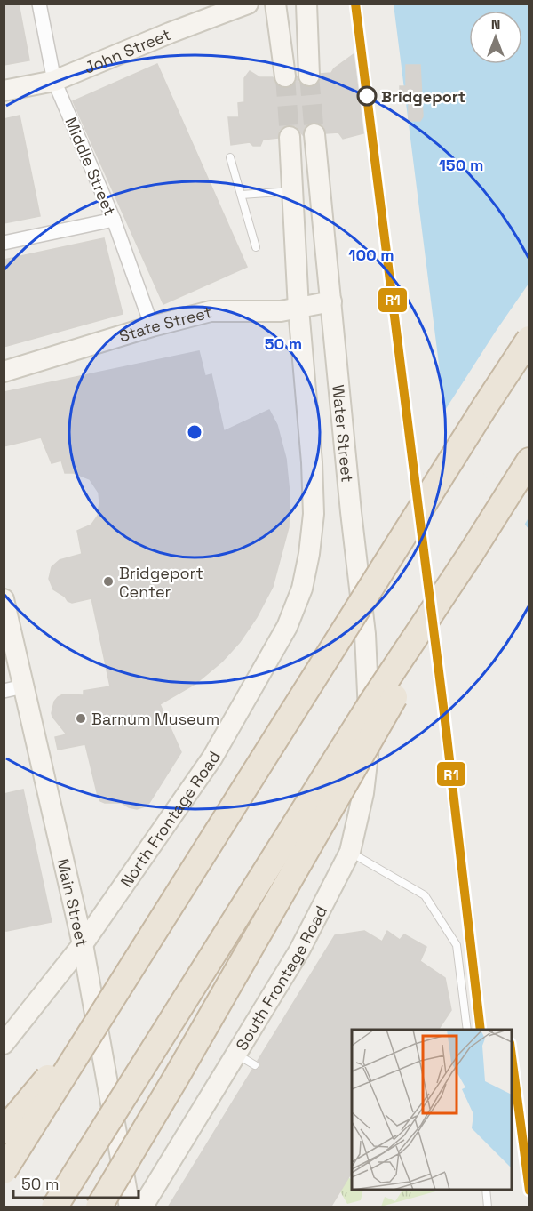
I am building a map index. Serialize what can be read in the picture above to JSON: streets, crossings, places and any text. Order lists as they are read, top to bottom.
{
  "streets": {
    "main road": [
      "John Street",
      "State Street",
      "Water Street",
      "North Frontage Road",
      "Main Street",
      "South Frontage Road"
    ],
    "street": ["Middle Street"]
  },
  "crossings": [
    ["John Street", "Middle Street"],
    ["Middle Street", "State Street"],
    ["State Street", "Water Street"],
    ["State Street", "North Frontage Road"],
    ["Water Street", "South Frontage Road"],
    ["North Frontage Road", "Main Street"]
  ],
  "places": ["Bridgeport", "Bridgeport Center", "Barnum Museum"],
  "lines": ["transit line R1"],
  "scale_bar": "50 m",
  "north": "top",
  "rings": ["150 m", "100 m", "50 m"]
}
